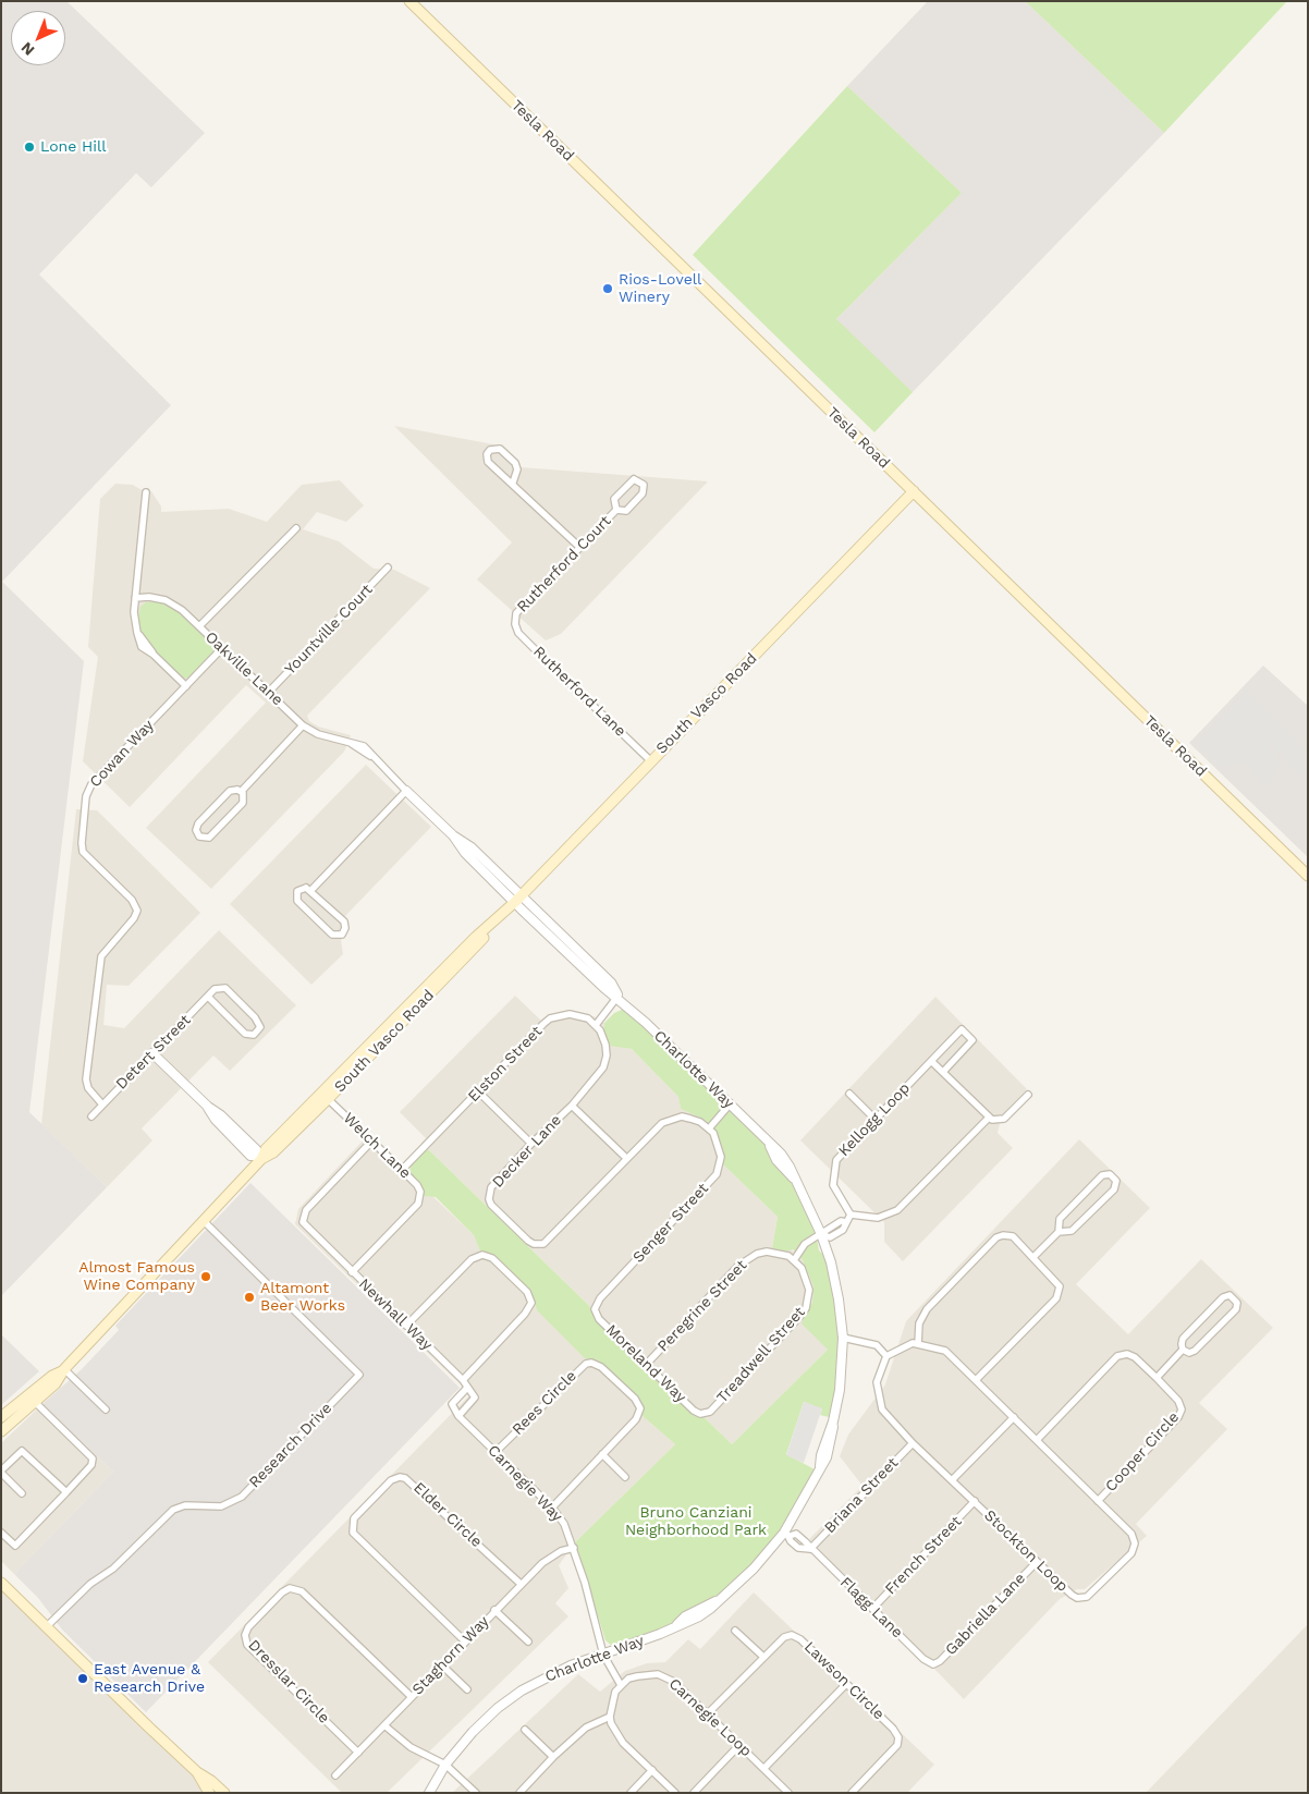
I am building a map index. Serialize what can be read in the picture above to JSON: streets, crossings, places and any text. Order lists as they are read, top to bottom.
{
  "streets": {
    "main road": ["Tesla Road", "South Vasco Road"],
    "street": [
      "Rutherford Court",
      "Yountville Court",
      "Oakville Lane",
      "Rutherford Lane",
      "Cowan Way",
      "Detert Street",
      "Elston Street",
      "Charlotte Way",
      "Kellogg Loop",
      "Welch Lane",
      "Decker Lane",
      "Senger Street",
      "Peregrine Street",
      "Newhall Way",
      "Treadwell Street",
      "Moreland Way",
      "Rees Circle",
      "Research Drive",
      "Cooper Circle",
      "Carnegie Way",
      "Briana Street",
      "Elder Circle",
      "Stockton Loop",
      "French Street",
      "Flagg Lane",
      "Gabriella Lane",
      "Staghorn Way",
      "Lawson Circle",
      "Dresslar Circle",
      "Carnegie Loop"
    ]
  },
  "crossings": [
    ["Tesla Road", "South Vasco Road"],
    ["Rutherford Court", "Rutherford Lane"],
    ["Yountville Court", "Oakville Lane"],
    ["Oakville Lane", "South Vasco Road"],
    ["Oakville Lane", "Cowan Way"],
    ["Oakville Lane", "Charlotte Way"],
    ["Rutherford Lane", "South Vasco Road"],
    ["South Vasco Road", "Charlotte Way"],
    ["South Vasco Road", "Welch Lane"],
    ["South Vasco Road", "Research Drive"],
    ["Cowan Way", "Detert Street"],
    ["Elston Street", "Welch Lane"],
    ["Elston Street", "Decker Lane"],
    ["Charlotte Way", "Carnegie Way"],
    ["Charlotte Way", "Flagg Lane"],
    ["Welch Lane", "Newhall Way"],
    ["Decker Lane", "Senger Street"],
    ["Senger Street", "Moreland Way"],
    ["Peregrine Street", "Treadwell Street"],
    ["Peregrine Street", "Moreland Way"],
    ["Treadwell Street", "Moreland Way"],
    ["Rees Circle", "Carnegie Way"],
    ["Cooper Circle", "Stockton Loop"],
    ["Carnegie Way", "Staghorn Way"],
    ["Briana Street", "Stockton Loop"],
    ["Briana Street", "Flagg Lane"],
    ["Elder Circle", "Staghorn Way"],
    ["Stockton Loop", "French Street"],
    ["Stockton Loop", "Gabriella Lane"],
    ["French Street", "Flagg Lane"],
    ["Flagg Lane", "Gabriella Lane"],
    ["Staghorn Way", "Dresslar Circle"],
    ["Lawson Circle", "Carnegie Loop"]
  ],
  "parks": ["Bruno Canziani Neighborhood Park"],
  "places": [
    "Lone Hill",
    "Rios-Lovell Winery",
    "Almost Famous Wine Company",
    "Altamont Beer Works",
    "East Avenue & Research Drive"
  ],
  "north": "bottom left"
}
